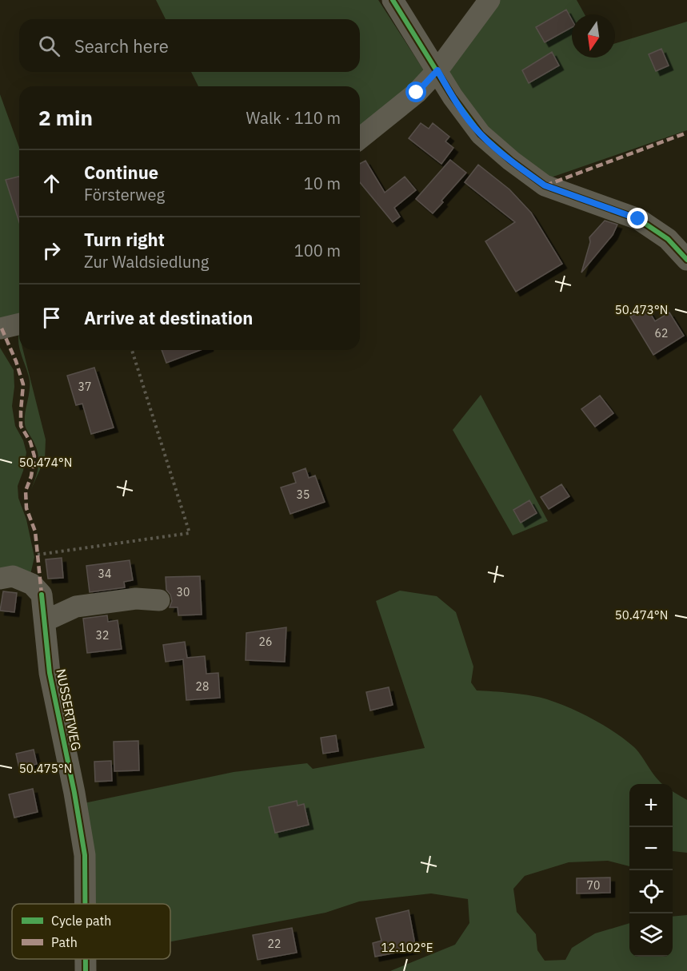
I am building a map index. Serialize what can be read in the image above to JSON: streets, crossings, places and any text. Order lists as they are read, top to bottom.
{
  "streets": {
    "street": ["NUSSERTWEG"]
  },
  "house_numbers": [
    "62",
    "37",
    "35",
    "34",
    "30",
    "32",
    "26",
    "28",
    "70",
    "22"
  ],
  "legend": ["Cycle path", "Path"],
  "north": "bottom",
  "page": {
    "search": "Search here",
    "heading": ["2 min", "Walk · 110 m"],
    "list": [
      ["Continue", "Försterweg", "10 m"],
      ["Turn right", "Zur Waldsiedlung", "100 m"],
      "Arrive at destination"
    ],
    "map_buttons": ["+", "−"]
  },
  "coordinates": [
    "50.473°N",
    "50.474°N",
    "50.475°N",
    "12.102°E"
  ]
}
